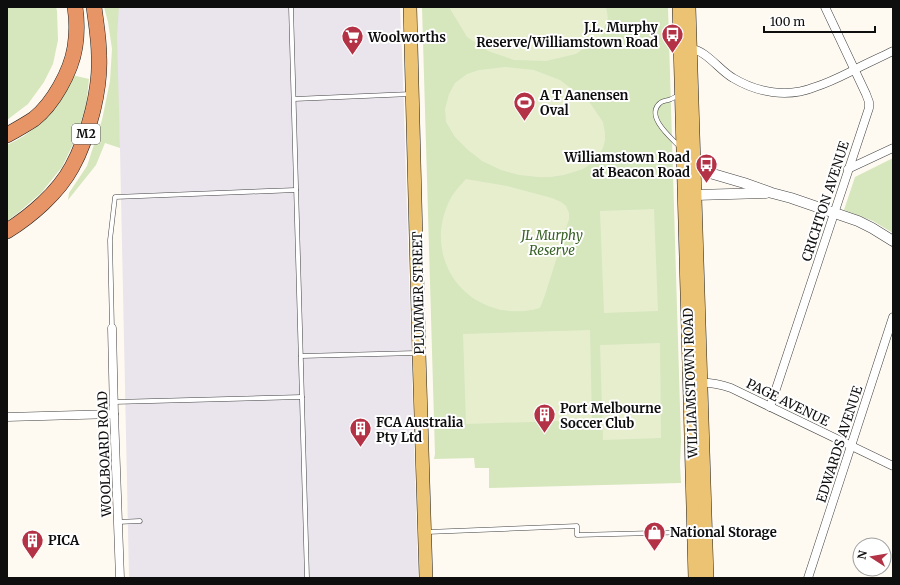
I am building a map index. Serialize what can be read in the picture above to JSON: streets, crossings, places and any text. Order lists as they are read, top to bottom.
{
  "streets": {
    "highway": ["M2"],
    "main road": ["PLUMMER STREET", "WILLIAMSTOWN ROAD"],
    "street": [
      "CRICHTON AVENUE",
      "PAGE AVENUE",
      "EDWARDS AVENUE",
      "WOOLBOARD ROAD"
    ]
  },
  "crossings": [
    ["CRICHTON AVENUE", "PAGE AVENUE"],
    ["WILLIAMSTOWN ROAD", "PAGE AVENUE"],
    ["PAGE AVENUE", "EDWARDS AVENUE"]
  ],
  "parks": ["JL Murphy Reserve"],
  "places": {
    "bus stop": ["J.L. Murphy Reserve/Williamstown Road", "Williamstown Road at Beacon Road"],
    "supermarket": ["Woolworths"],
    "sports": ["A T Aanensen Oval"],
    "building": ["Port Melbourne Soccer Club", "FCA Australia Pty Ltd", "PICA"],
    "shop": ["National Storage"]
  },
  "scale_bar": "100 m",
  "north": "left"
}
